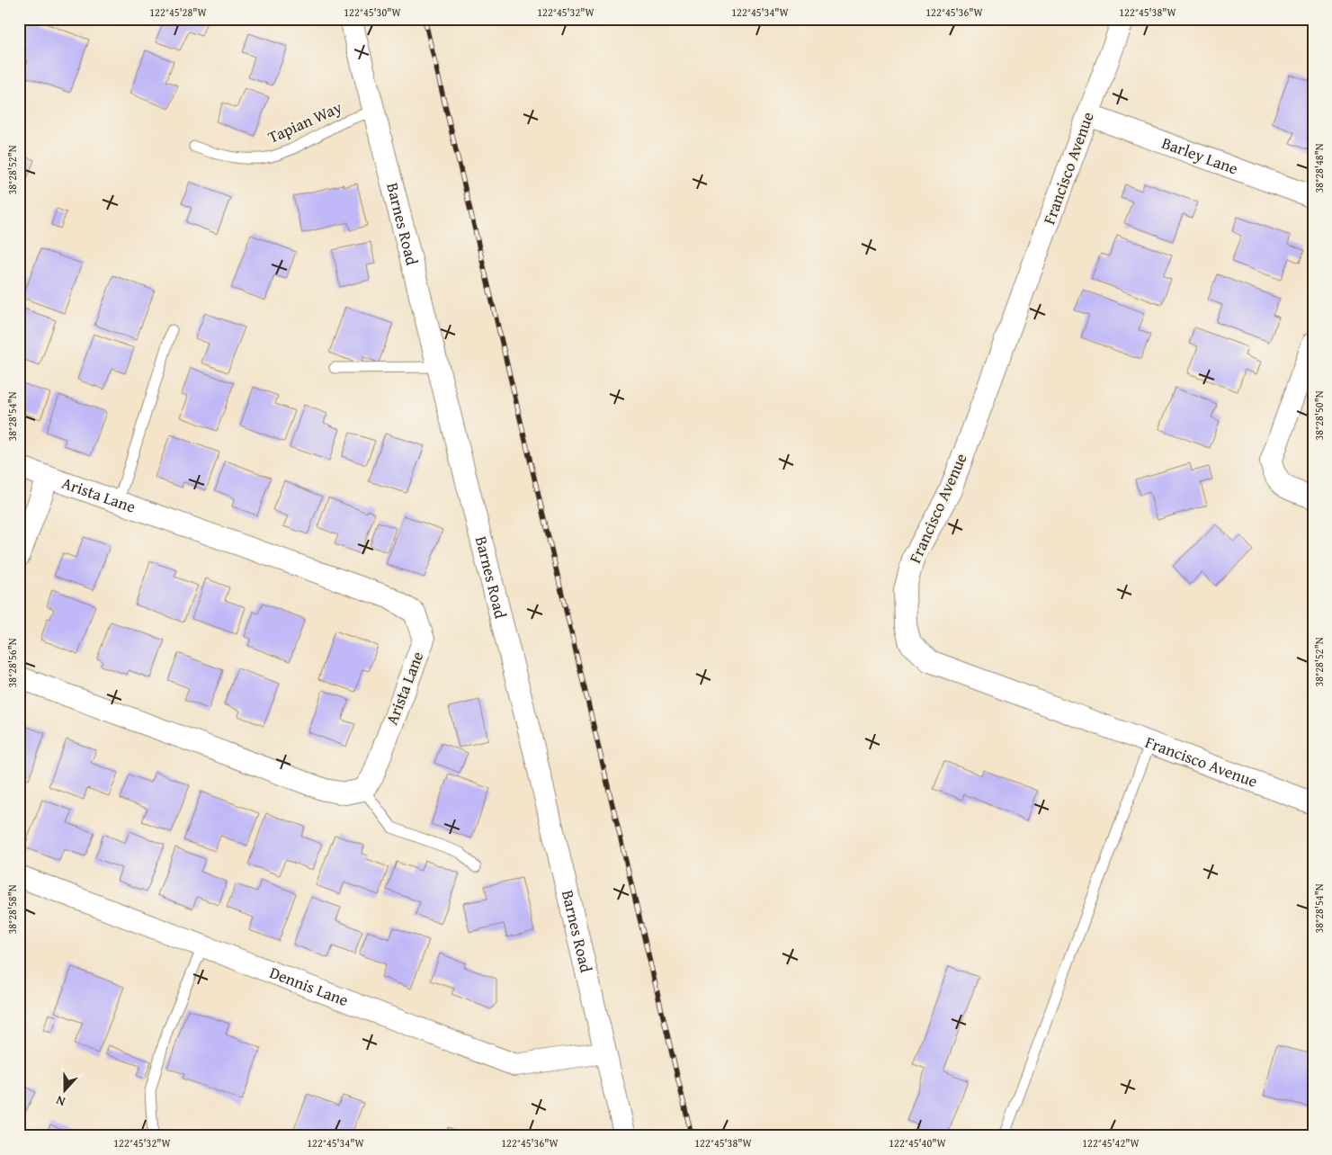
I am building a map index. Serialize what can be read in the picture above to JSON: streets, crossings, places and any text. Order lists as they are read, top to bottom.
{
  "streets": {
    "street": [
      "Barley Lane",
      "Francisco Avenue",
      "Barnes Road",
      "Arista Lane",
      "Dennis Lane"
    ],
    "lane": ["Tapian Way"]
  },
  "crossings": [
    ["Tapian Way", "Barnes Road"],
    ["Barley Lane", "Francisco Avenue"],
    ["Barnes Road", "Dennis Lane"]
  ],
  "north": "bottom",
  "coordinates": [
    "122°45'28\"W",
    "122°45'30\"W",
    "122°45'32\"W",
    "122°45'34\"W",
    "122°45'36\"W",
    "122°45'38\"W",
    "38°28'48\"N",
    "38°28'52\"N",
    "38°28'50\"N",
    "38°28'54\"N",
    "38°28'56\"N",
    "38°28'58\"N",
    "122°45'40\"W",
    "122°45'42\"W"
  ]
}
